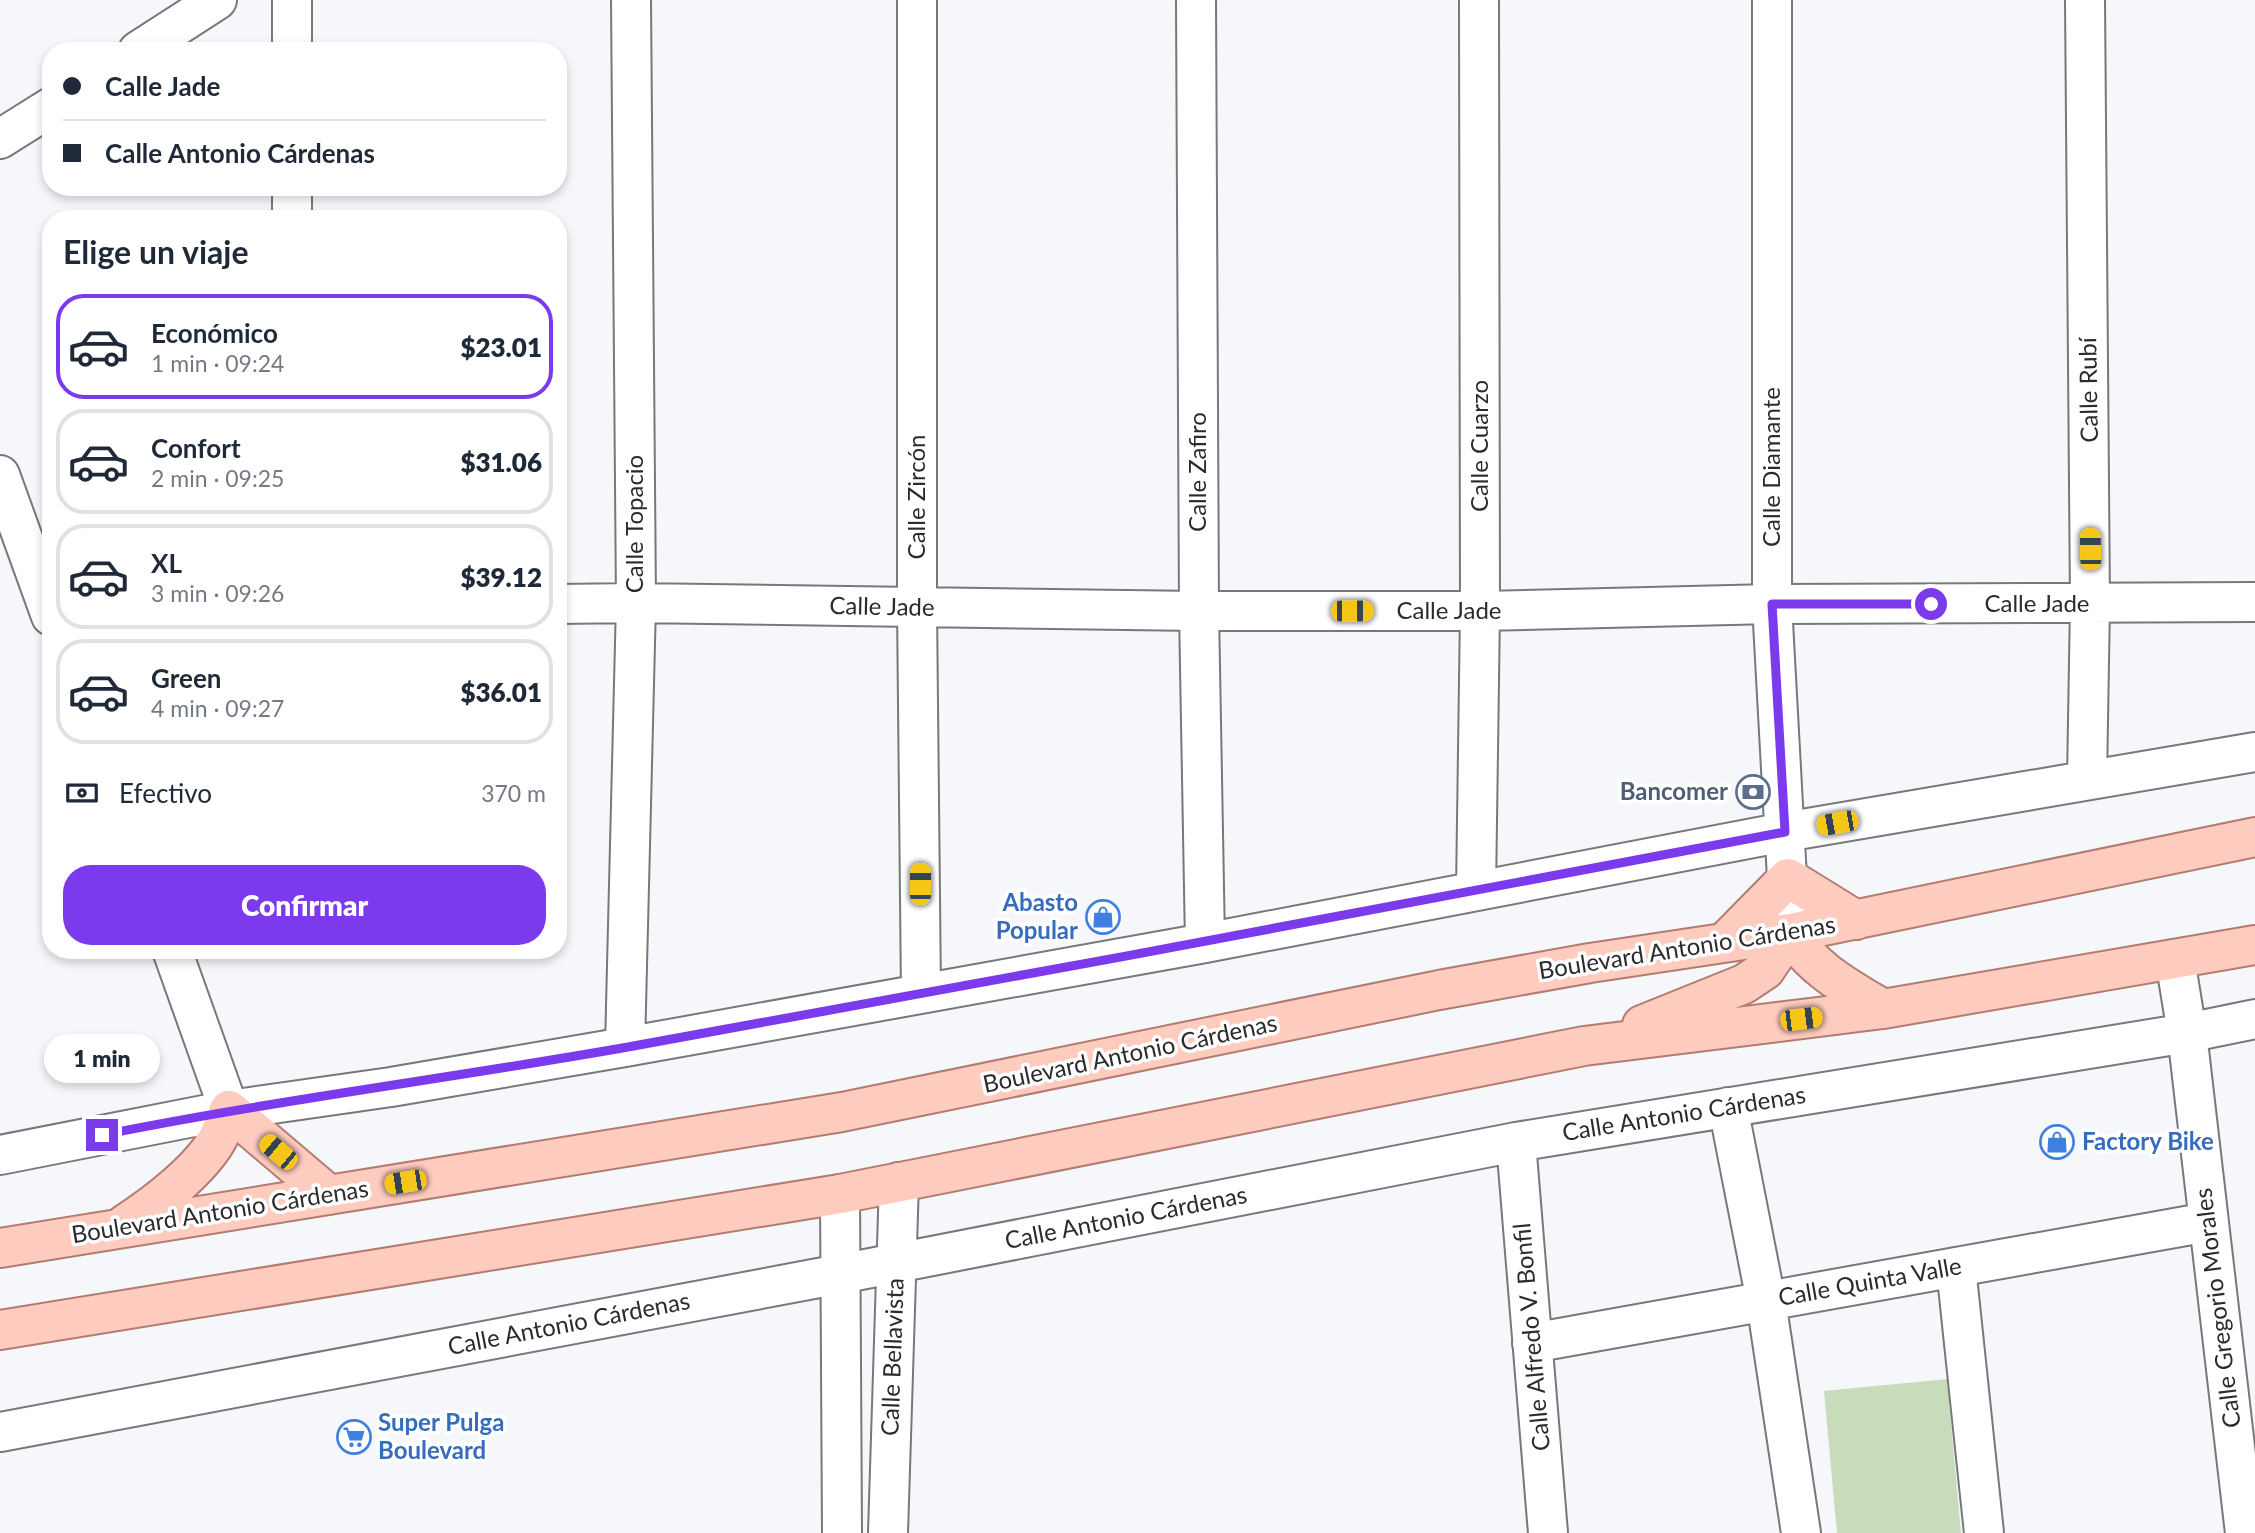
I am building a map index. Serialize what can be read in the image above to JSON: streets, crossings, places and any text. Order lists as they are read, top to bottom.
{
  "streets": {
    "main road": ["Boulevard Antonio Cárdenas"],
    "street": [
      "Calle Rubí",
      "Calle Cuarzo",
      "Calle Diamante",
      "Calle Zafiro",
      "Calle Zircón",
      "Calle Topacio",
      "Calle Jade",
      "Calle Antonio Cárdenas",
      "Calle Quinta Valle",
      "Calle Gregorio Morales",
      "Calle Alfredo V. Bonfil",
      "Calle Bellavista"
    ]
  },
  "crossings": [
    ["Calle Rubí", "Calle Jade"],
    ["Calle Cuarzo", "Calle Jade"],
    ["Calle Diamante", "Calle Jade"],
    ["Calle Diamante", "Boulevard Antonio Cárdenas"],
    ["Calle Zafiro", "Calle Jade"],
    ["Calle Zircón", "Calle Jade"],
    ["Calle Topacio", "Calle Jade"],
    ["Calle Antonio Cárdenas", "Calle Gregorio Morales"],
    ["Calle Antonio Cárdenas", "Calle Alfredo V. Bonfil"],
    ["Calle Antonio Cárdenas", "Calle Bellavista"],
    ["Calle Quinta Valle", "Calle Gregorio Morales"],
    ["Calle Quinta Valle", "Calle Alfredo V. Bonfil"]
  ],
  "places": {
    "bank": ["Bancomer"],
    "shop": ["Abasto Popular", "Factory Bike"],
    "supermarket": ["Super Pulga Boulevard"]
  },
  "page": {
    "banner": ["Calle Jade", "Calle Antonio Cárdenas"],
    "heading": "Elige un viaje",
    "list": [
      {
        "name": "Económico",
        "note": "1 min · 09:24",
        "value": "$23.01"
      },
      {
        "name": "Confort",
        "note": "2 min · 09:25",
        "value": "$31.06"
      },
      {
        "name": "XL",
        "note": "3 min · 09:26",
        "value": "$39.12"
      },
      {
        "name": "Green",
        "note": "4 min · 09:27",
        "value": "$36.01"
      }
    ],
    "pay": ["Efectivo", "370 m"],
    "buttons": "Confirmar",
    "bubble": "1 min"
  }
}
